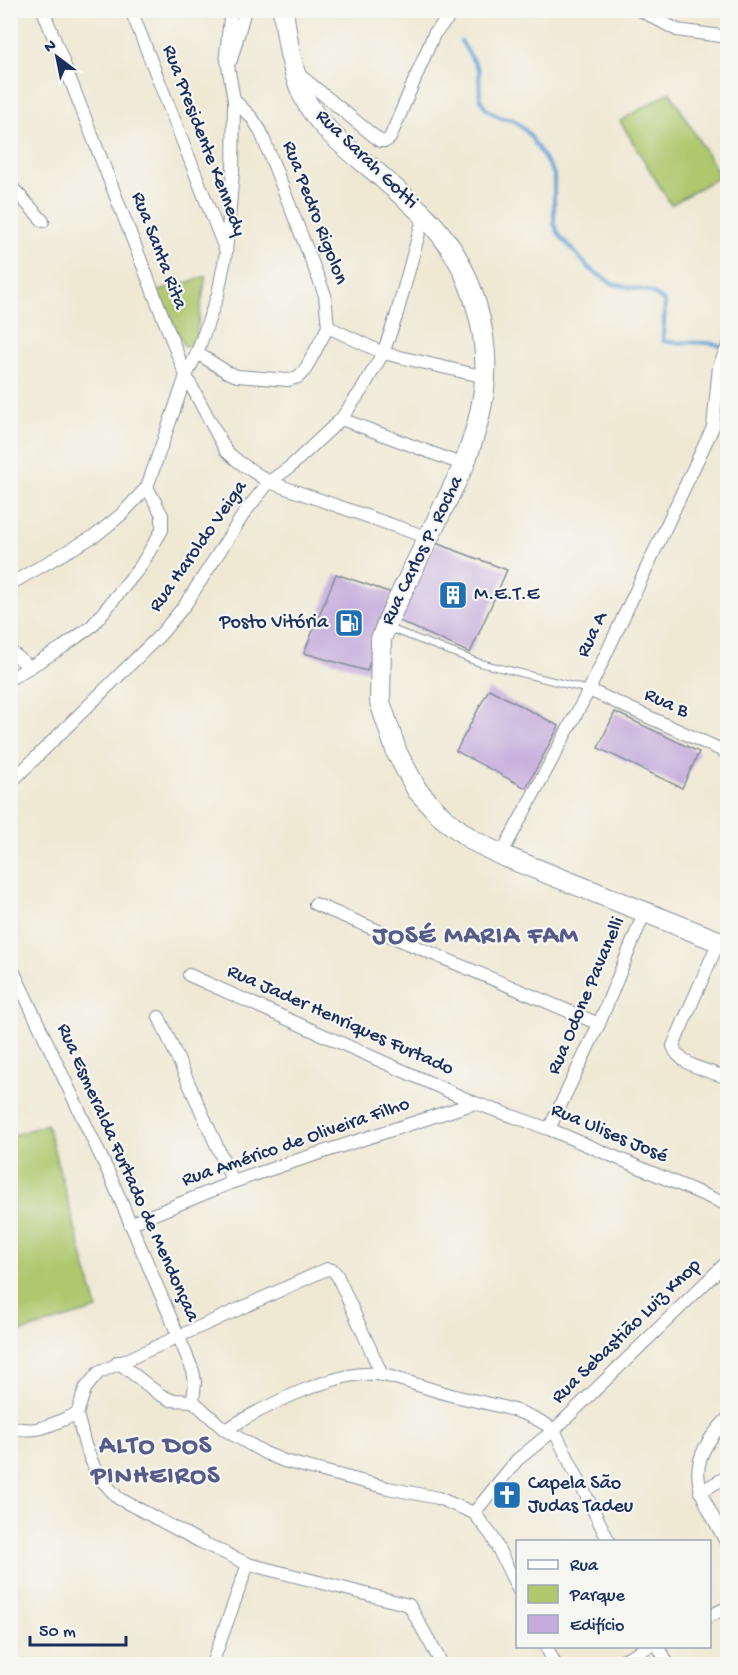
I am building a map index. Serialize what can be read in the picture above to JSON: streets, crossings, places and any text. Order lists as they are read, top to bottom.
{
  "streets": {
    "main road": ["Rua Sarah Gotti", "Rua Carlos P. Rocha"],
    "street": [
      "Rua Presidente Kennedy",
      "Rua Pedro Rigolon",
      "Rua Santa Rita",
      "Rua Haroldo Veiga",
      "Rua A",
      "Rua B",
      "Rua Odone Pavanelli",
      "Rua Jader Henriques Furtado",
      "Rua Ulises José",
      "Rua Américo de Oliveira Filho",
      "Rua Esmeralda Furtado de Mendonçaa",
      "Rua Sebastião Luiz Knop"
    ]
  },
  "crossings": [
    ["Rua Sarah Gotti", "Rua Haroldo Veiga"],
    ["Rua Sarah Gotti", "Rua Carlos P. Rocha"],
    ["Rua Santa Rita", "Rua Haroldo Veiga"],
    ["Rua Santa Rita", "Rua Carlos P. Rocha"],
    ["Rua Haroldo Veiga", "Rua Carlos P. Rocha"],
    ["Rua Carlos P. Rocha", "Rua A"],
    ["Rua Carlos P. Rocha", "Rua Odone Pavanelli"],
    ["Rua A", "Rua B"],
    ["Rua Odone Pavanelli", "Rua Ulises José"],
    ["Rua Jader Henriques Furtado", "Rua Ulises José"],
    ["Rua Jader Henriques Furtado", "Rua Américo de Oliveira Filho"],
    ["Rua Ulises José", "Rua Américo de Oliveira Filho"],
    ["Rua Américo de Oliveira Filho", "Rua Esmeralda Furtado de Mendonçaa"]
  ],
  "districts": ["JOSÉ MARIA FAM", "ALTO DOS PINHEIROS"],
  "places": {
    "building": ["M.E.T.E"],
    "fuel station": ["Posto Vitória"],
    "church": ["Capela São Judas Tadeu"]
  },
  "legend": ["Rua", "Parque", "Edifício"],
  "scale_bar": "50 m",
  "north": "top left"
}
